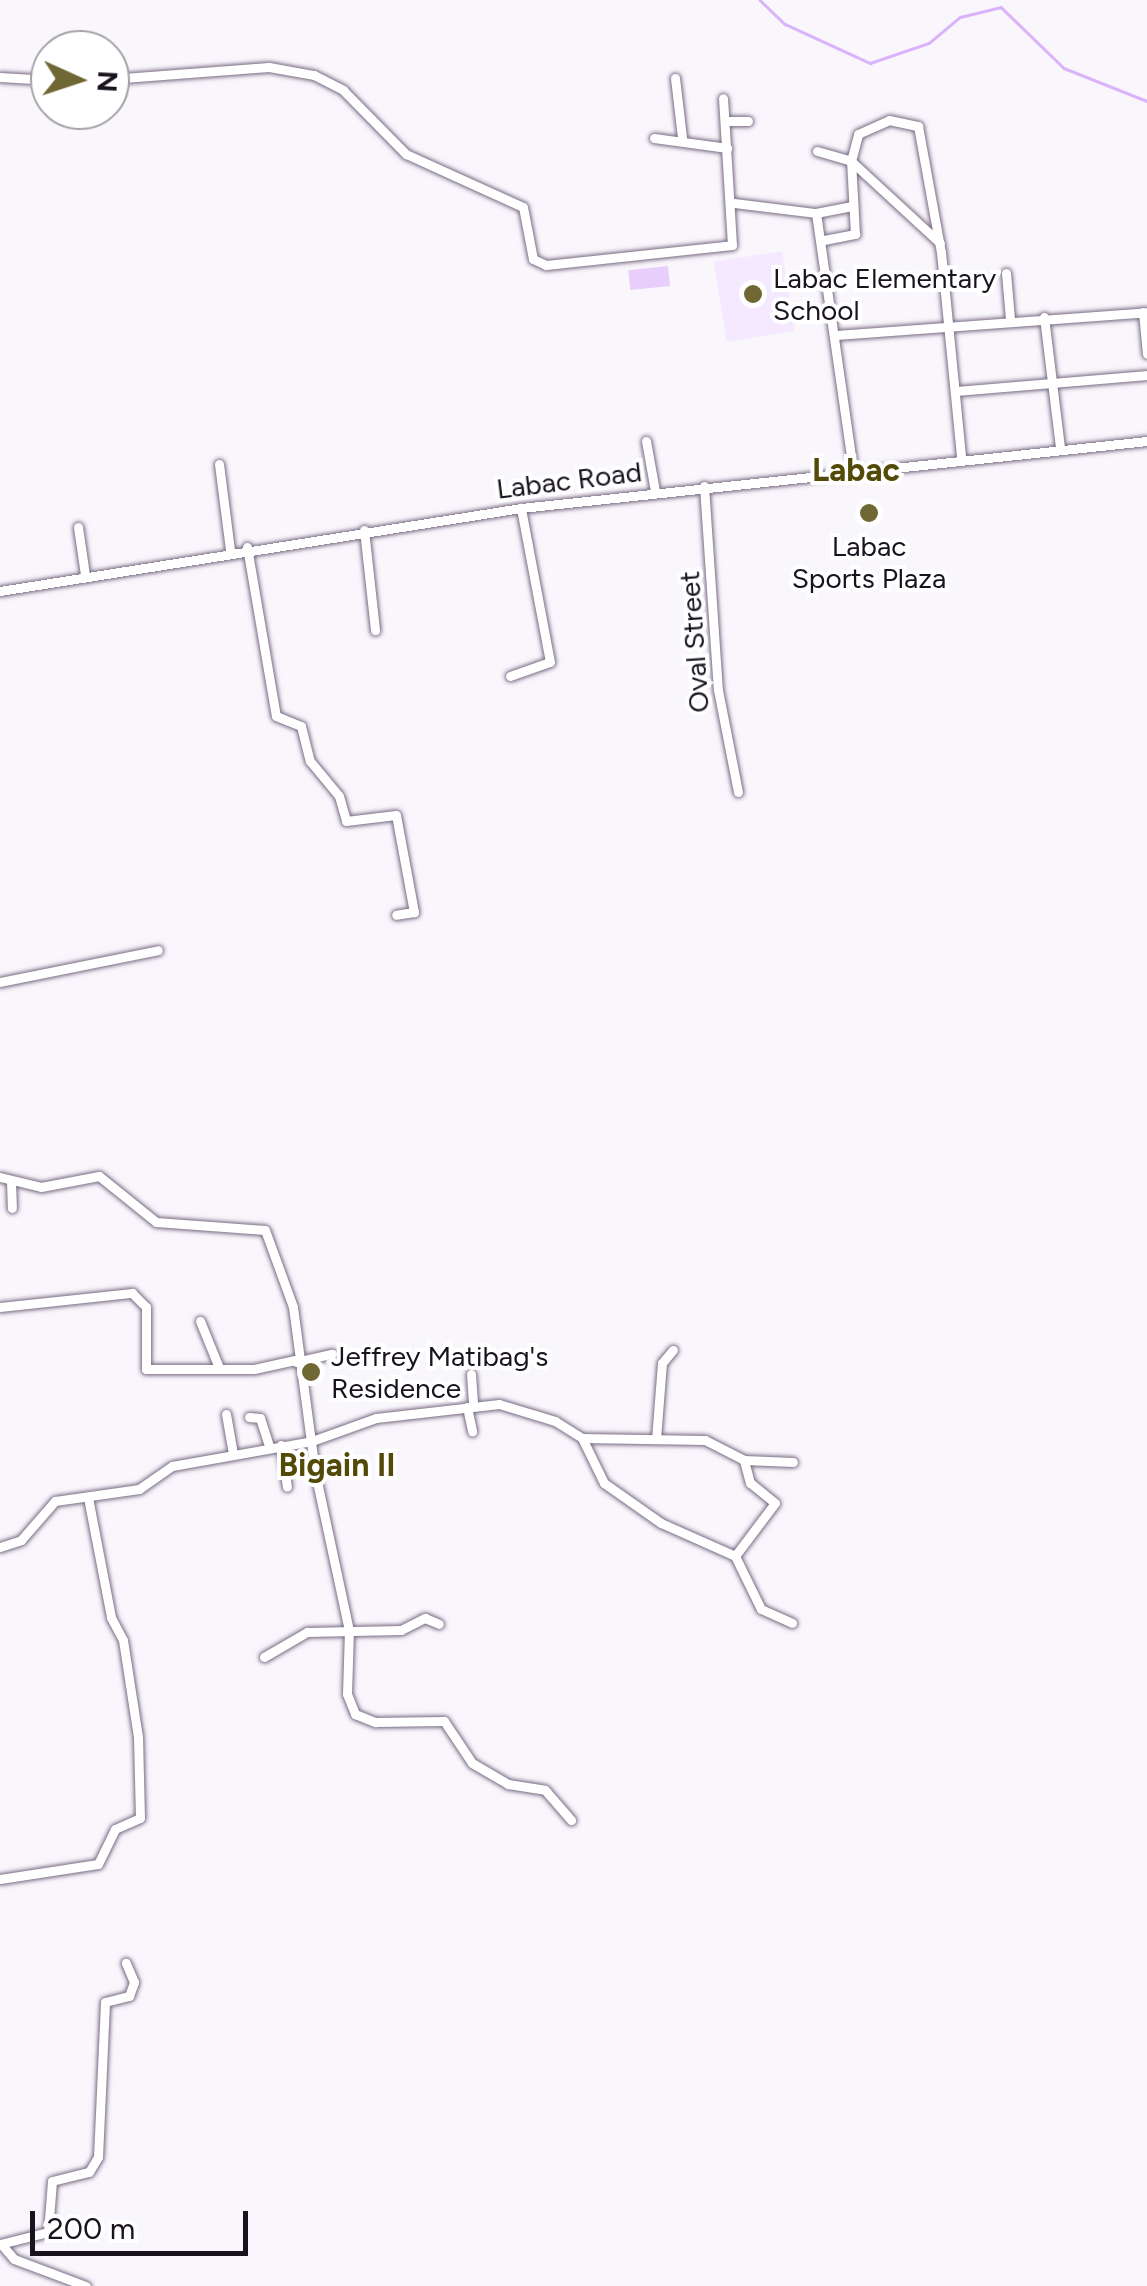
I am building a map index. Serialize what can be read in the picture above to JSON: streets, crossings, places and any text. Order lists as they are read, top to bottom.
{
  "streets": {
    "street": ["Labac Road", "Oval Street"]
  },
  "crossings": [
    ["Labac Road", "Oval Street"]
  ],
  "districts": ["Labac", "Bigain II"],
  "places": ["Labac Elementary School", "Labac Sports Plaza", "Jeffrey Matibag's Residence"],
  "scale_bar": "200 m",
  "north": "right"
}
